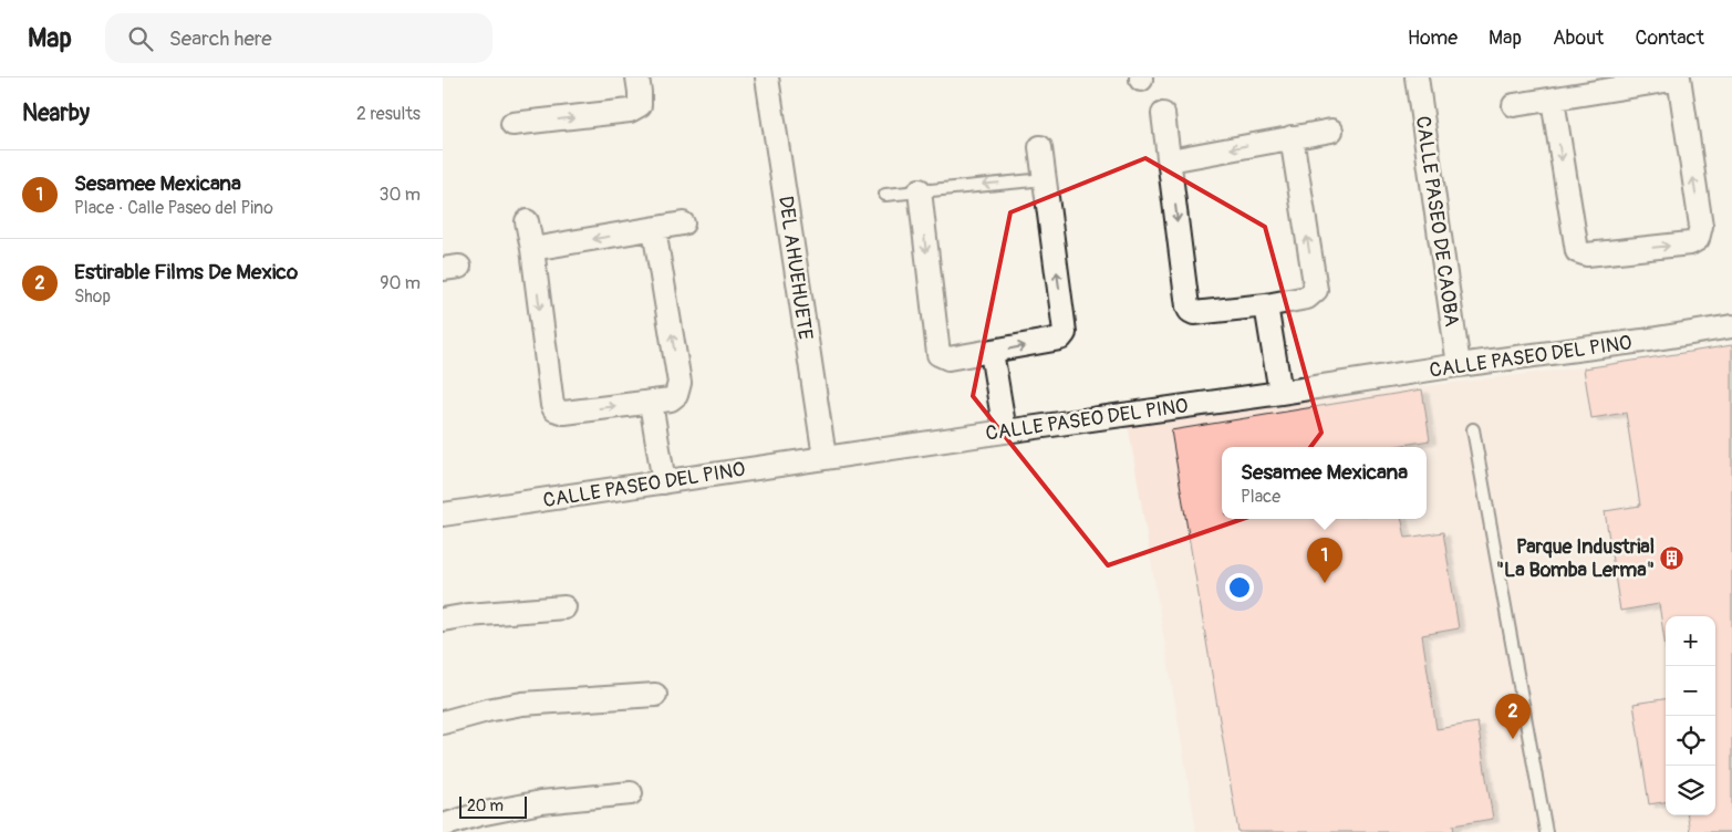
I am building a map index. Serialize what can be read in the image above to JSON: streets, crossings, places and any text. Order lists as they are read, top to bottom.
{
  "streets": {
    "street": ["CALLE PASEO DE CAOBA", "DEL AHUEHUETE", "CALLE PASEO DEL PINO"]
  },
  "crossings": [
    ["CALLE PASEO DE CAOBA", "CALLE PASEO DEL PINO"],
    ["DEL AHUEHUETE", "CALLE PASEO DEL PINO"]
  ],
  "places": {
    "building": ["Parque Industrial \"La Bomba Lerma\""]
  },
  "scale_bar": "20 m",
  "page": {
    "header": "Map",
    "search": "Search here",
    "nav": [
      "Home",
      "Map",
      "About",
      "Contact"
    ],
    "heading": ["Nearby", "2 results"],
    "list": [
      {
        "mark": "1",
        "name": "Sesamee Mexicana",
        "note": "Place · Calle Paseo del Pino",
        "value": "30 m"
      },
      {
        "mark": "2",
        "name": "Estirable Films De Mexico",
        "note": "Shop",
        "value": "90 m"
      }
    ],
    "popup": ["Sesamee Mexicana", "Place"],
    "pins": ["1", "2"],
    "map_buttons": ["+", "−"],
    "scale": "20 m"
  }
}
